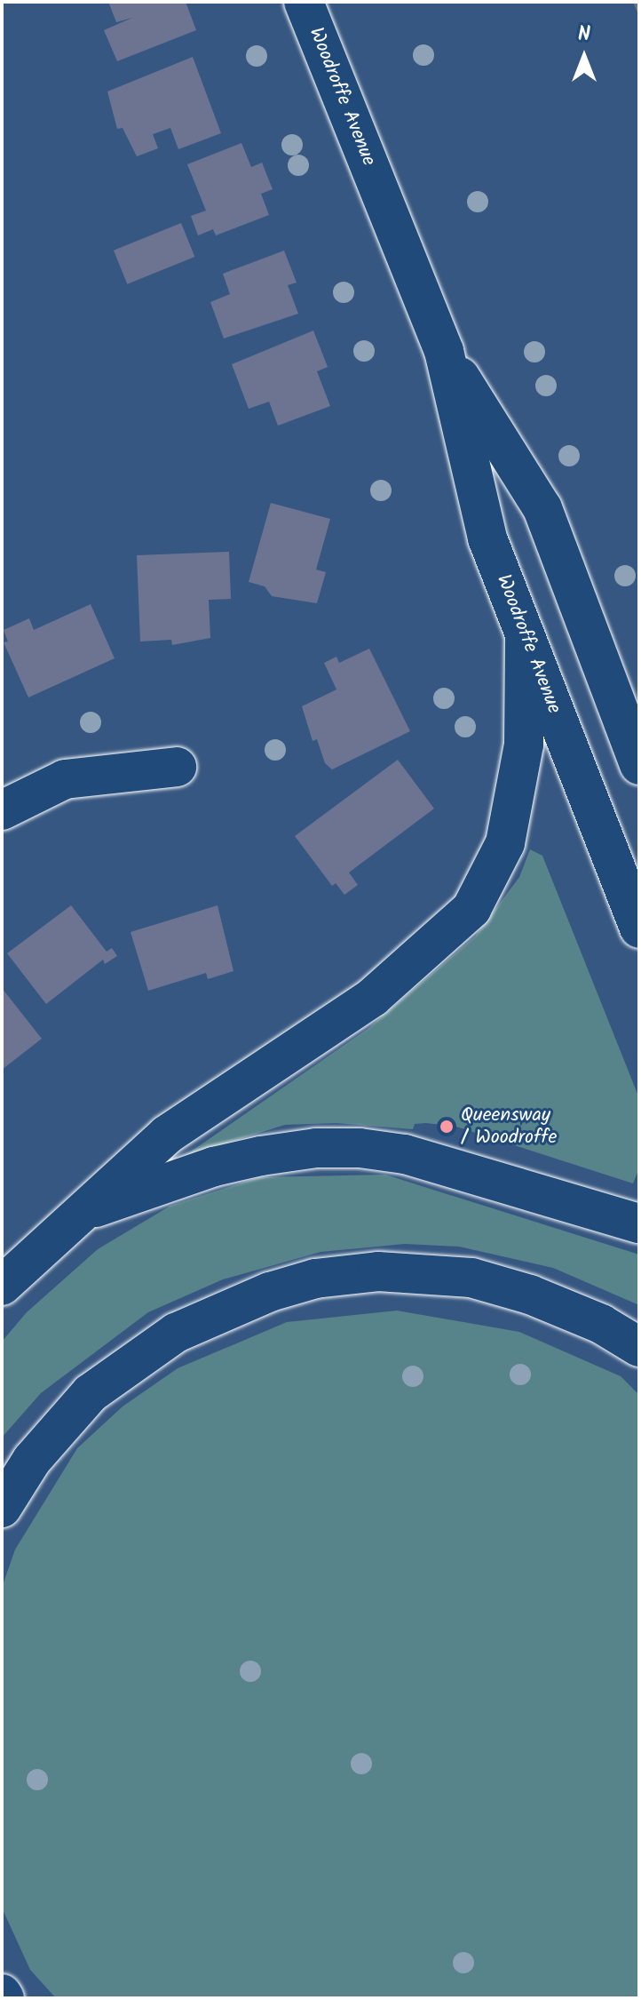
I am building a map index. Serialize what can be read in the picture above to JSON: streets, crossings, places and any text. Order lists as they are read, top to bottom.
{
  "streets": {
    "main road": ["Woodroffe Avenue"]
  },
  "places": ["Queensway / Woodroffe"],
  "north": "top"
}
